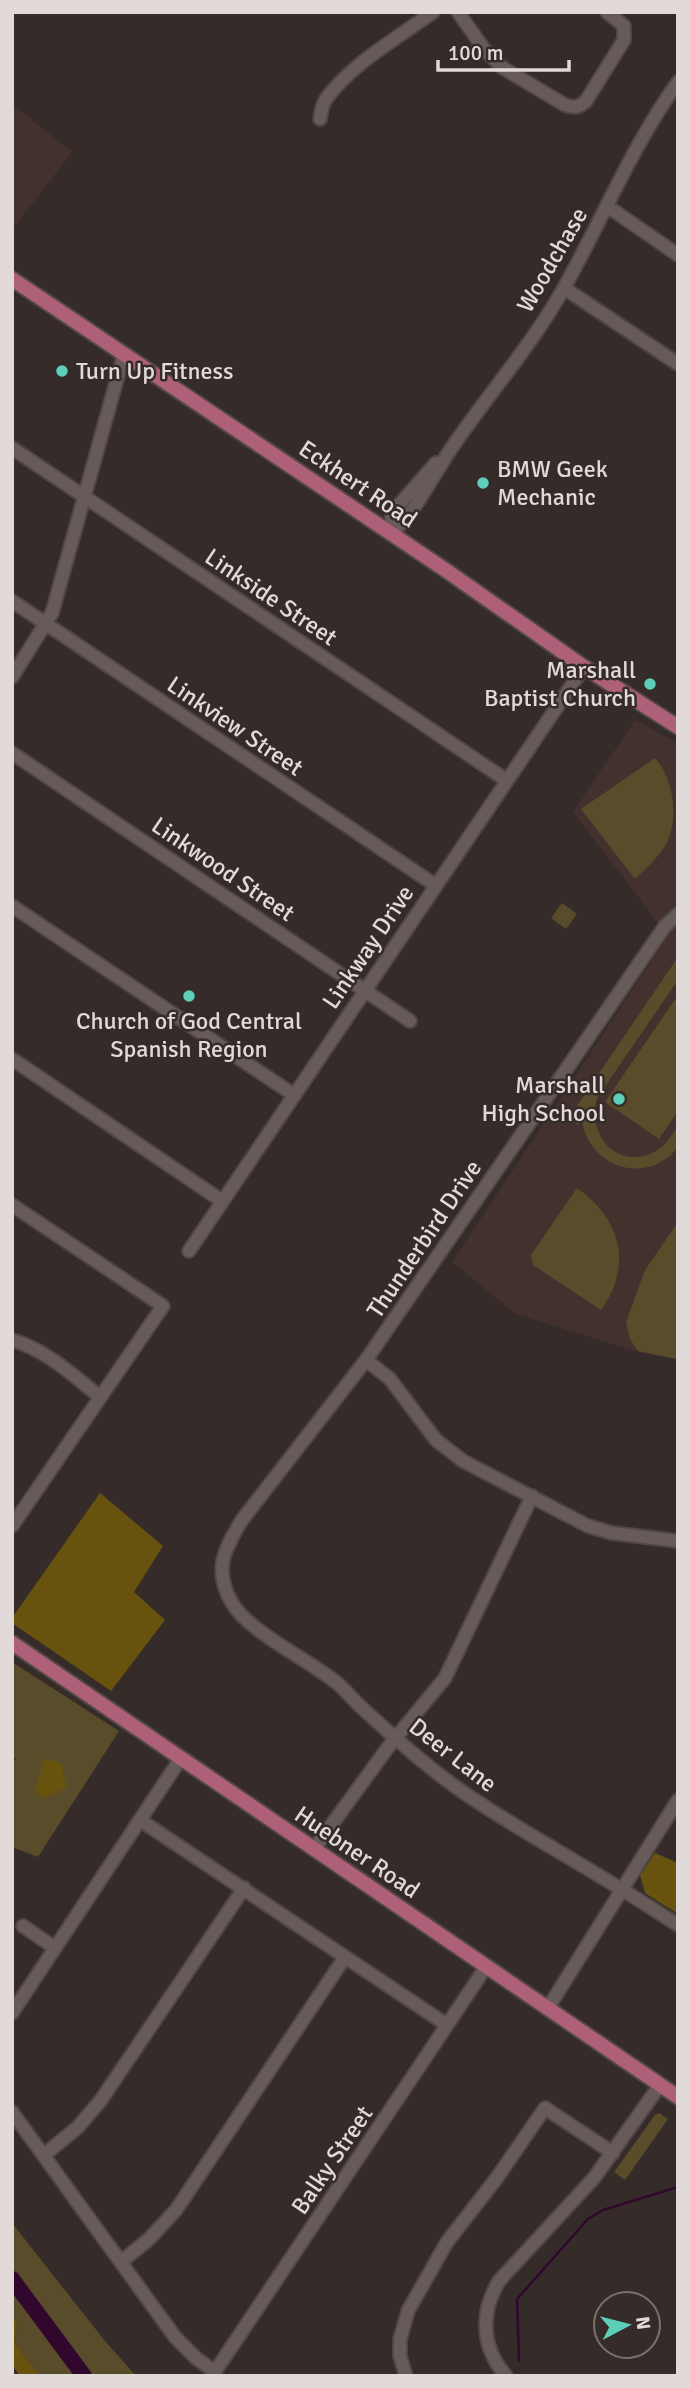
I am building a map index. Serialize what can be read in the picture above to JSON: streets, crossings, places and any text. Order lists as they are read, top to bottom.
{
  "streets": {
    "main road": ["Eckhert Road", "Huebner Road"],
    "street": [
      "Woodchase",
      "Linkside Street",
      "Linkview Street",
      "Linkwood Street",
      "Linkway Drive",
      "Thunderbird Drive",
      "Deer Lane",
      "Balky Street"
    ]
  },
  "crossings": [
    ["Woodchase", "Eckhert Road"],
    ["Eckhert Road", "Linkway Drive"],
    ["Linkside Street", "Linkway Drive"],
    ["Linkview Street", "Linkway Drive"],
    ["Linkwood Street", "Linkway Drive"],
    ["Thunderbird Drive", "Deer Lane"],
    ["Huebner Road", "Balky Street"]
  ],
  "places": [
    "Turn Up Fitness",
    "BMW Geek Mechanic",
    "Marshall Baptist Church",
    "Church of God Central Spanish Region",
    "Marshall High School"
  ],
  "scale_bar": "100 m",
  "north": "right"
}
